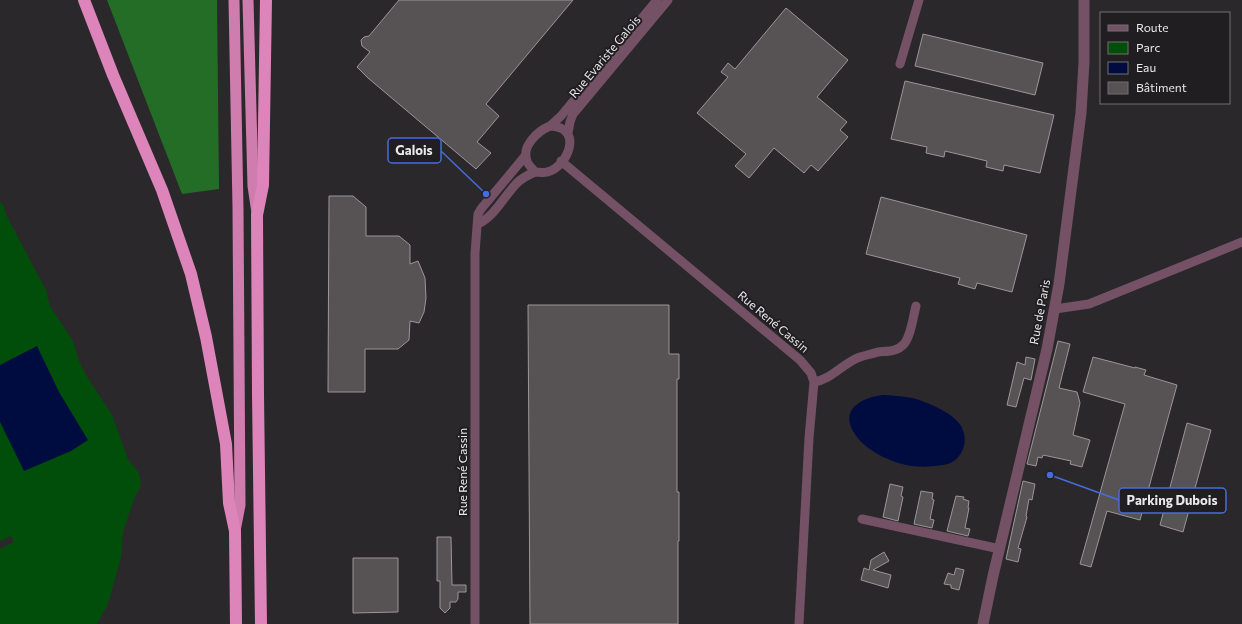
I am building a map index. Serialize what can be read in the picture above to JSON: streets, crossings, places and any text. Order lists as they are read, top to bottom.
{
  "streets": {
    "street": ["Rue Evariste Galois", "Rue de Paris", "Rue René Cassin"]
  },
  "crossings": [
    ["Rue Evariste Galois", "Rue René Cassin"]
  ],
  "places": ["Galois", "Parking Dubois"],
  "legend": [
    "Route",
    "Parc",
    "Eau",
    "Bâtiment"
  ]
}
